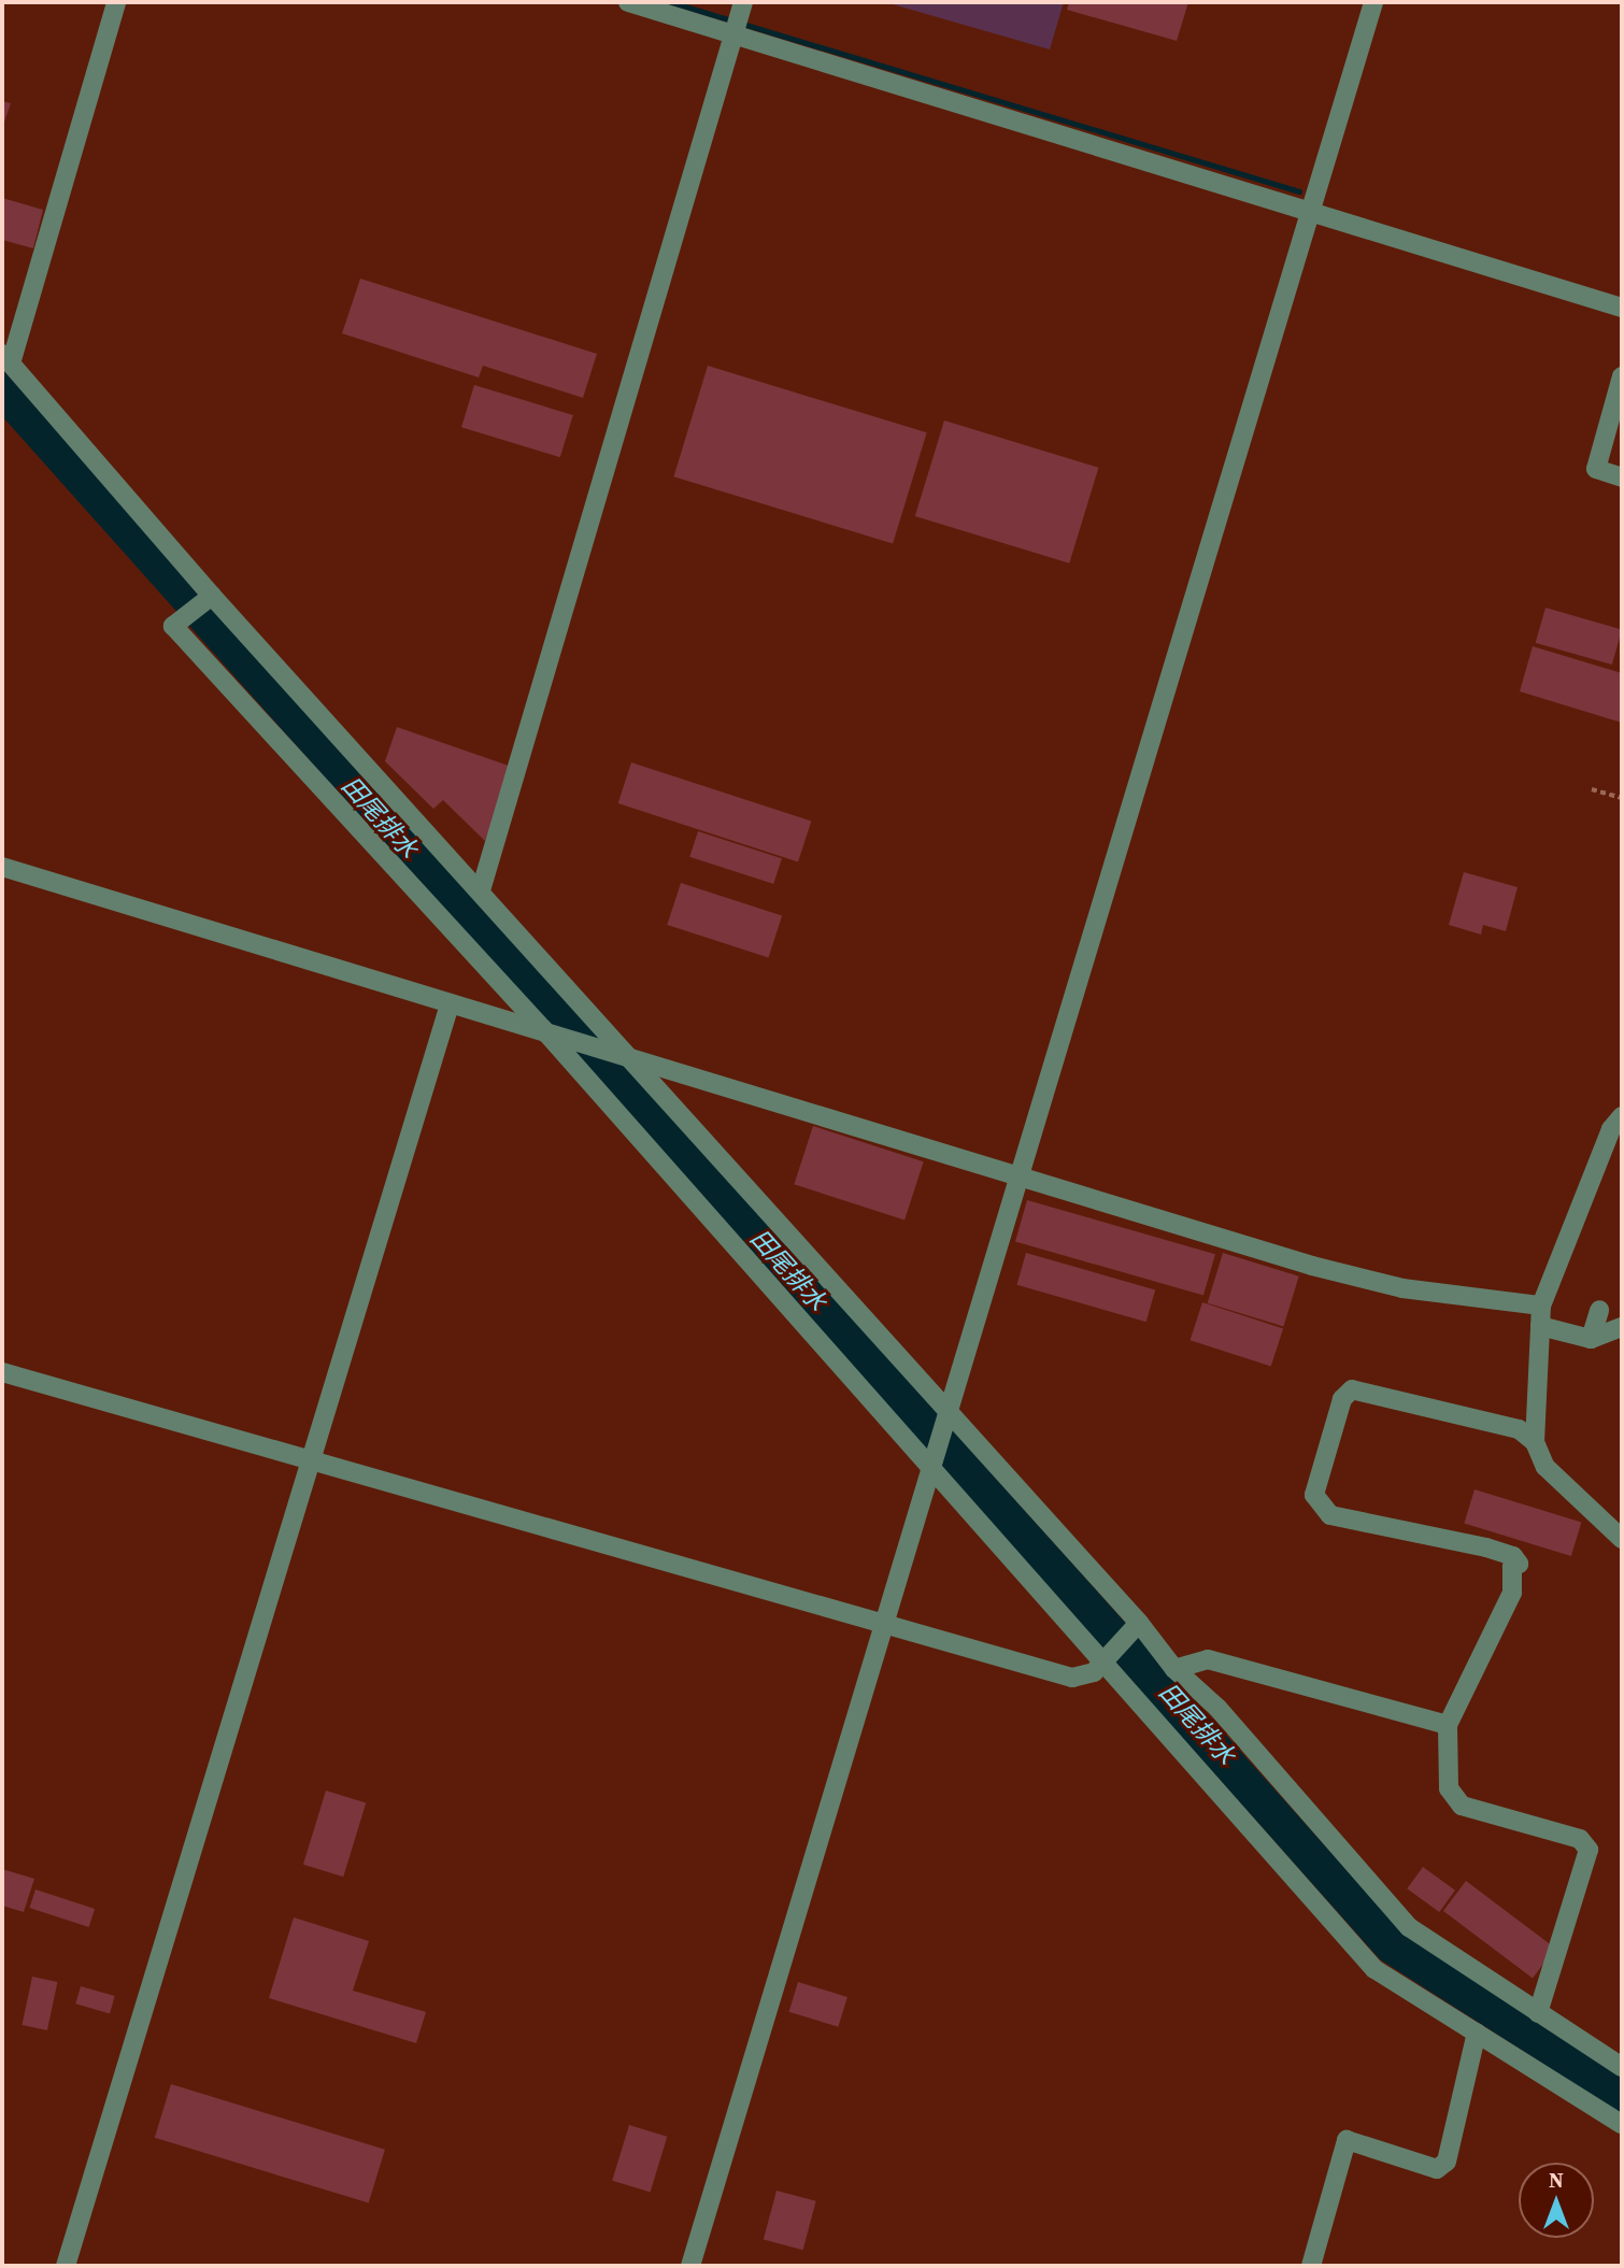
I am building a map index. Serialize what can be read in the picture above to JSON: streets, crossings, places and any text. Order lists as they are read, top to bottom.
{
  "water": ["田尾排水"],
  "north": "top"
}
